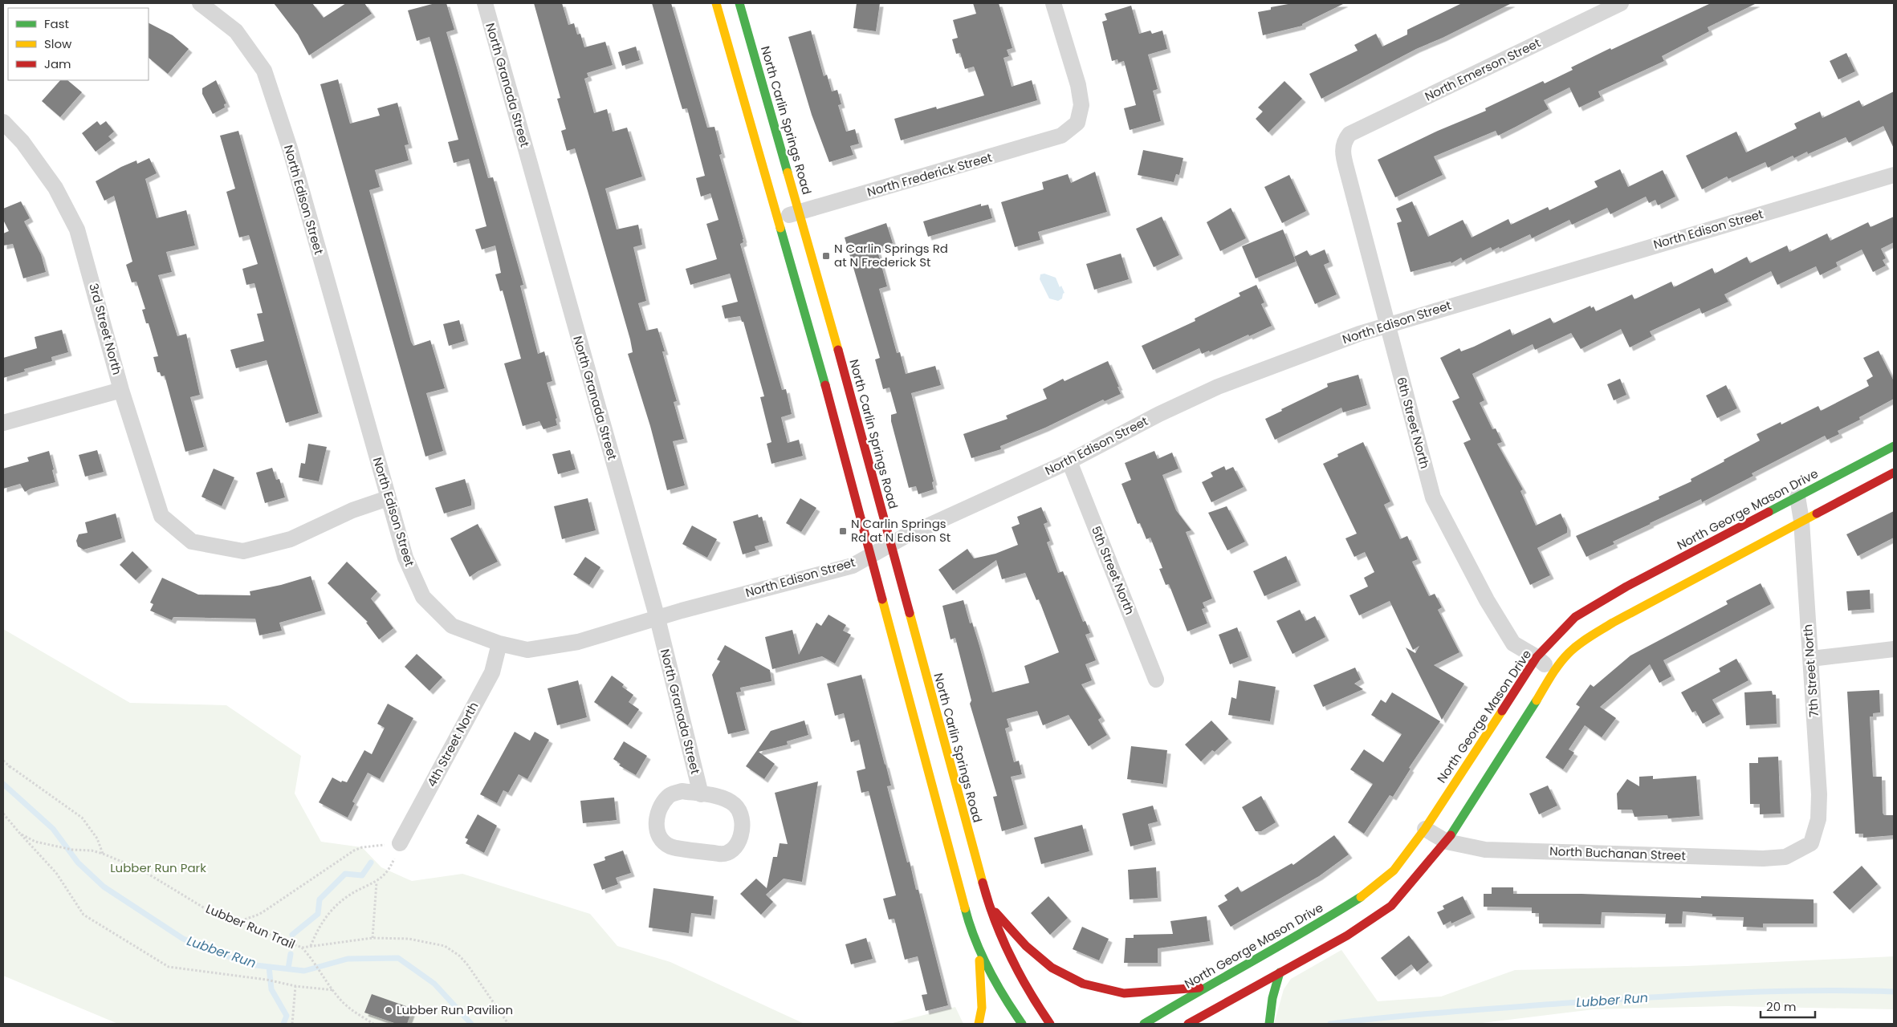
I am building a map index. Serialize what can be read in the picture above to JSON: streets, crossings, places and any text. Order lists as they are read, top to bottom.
{
  "streets": {
    "main road": ["North Carlin Springs Road", "North George Mason Drive"],
    "street": [
      "North Emerson Street",
      "North Granada Street",
      "North Frederick Street",
      "North Edison Street",
      "3rd Street North",
      "6th Street North",
      "5th Street North",
      "7th Street North",
      "4th Street North",
      "North Buchanan Street"
    ],
    "path": ["Lubber Run Trail"]
  },
  "crossings": [
    ["North Emerson Street", "6th Street North"],
    ["North Granada Street", "North Edison Street"],
    ["North Carlin Springs Road", "North Frederick Street"],
    ["North Carlin Springs Road", "North Edison Street"],
    ["North Edison Street", "3rd Street North"],
    ["North Edison Street", "6th Street North"],
    ["North Edison Street", "5th Street North"],
    ["North Edison Street", "4th Street North"],
    ["6th Street North", "North George Mason Drive"],
    ["North George Mason Drive", "7th Street North"],
    ["North George Mason Drive", "North Buchanan Street"],
    ["7th Street North", "North Buchanan Street"]
  ],
  "water": ["Lubber Run"],
  "parks": ["Lubber Run Park"],
  "places": {
    "transit": ["N Carlin Springs Rd at N Frederick St", "N Carlin Springs Rd at N Edison St"],
    "other": ["Lubber Run Pavilion"]
  },
  "legend": ["Fast", "Slow", "Jam"],
  "scale_bar": "20 m"
}
